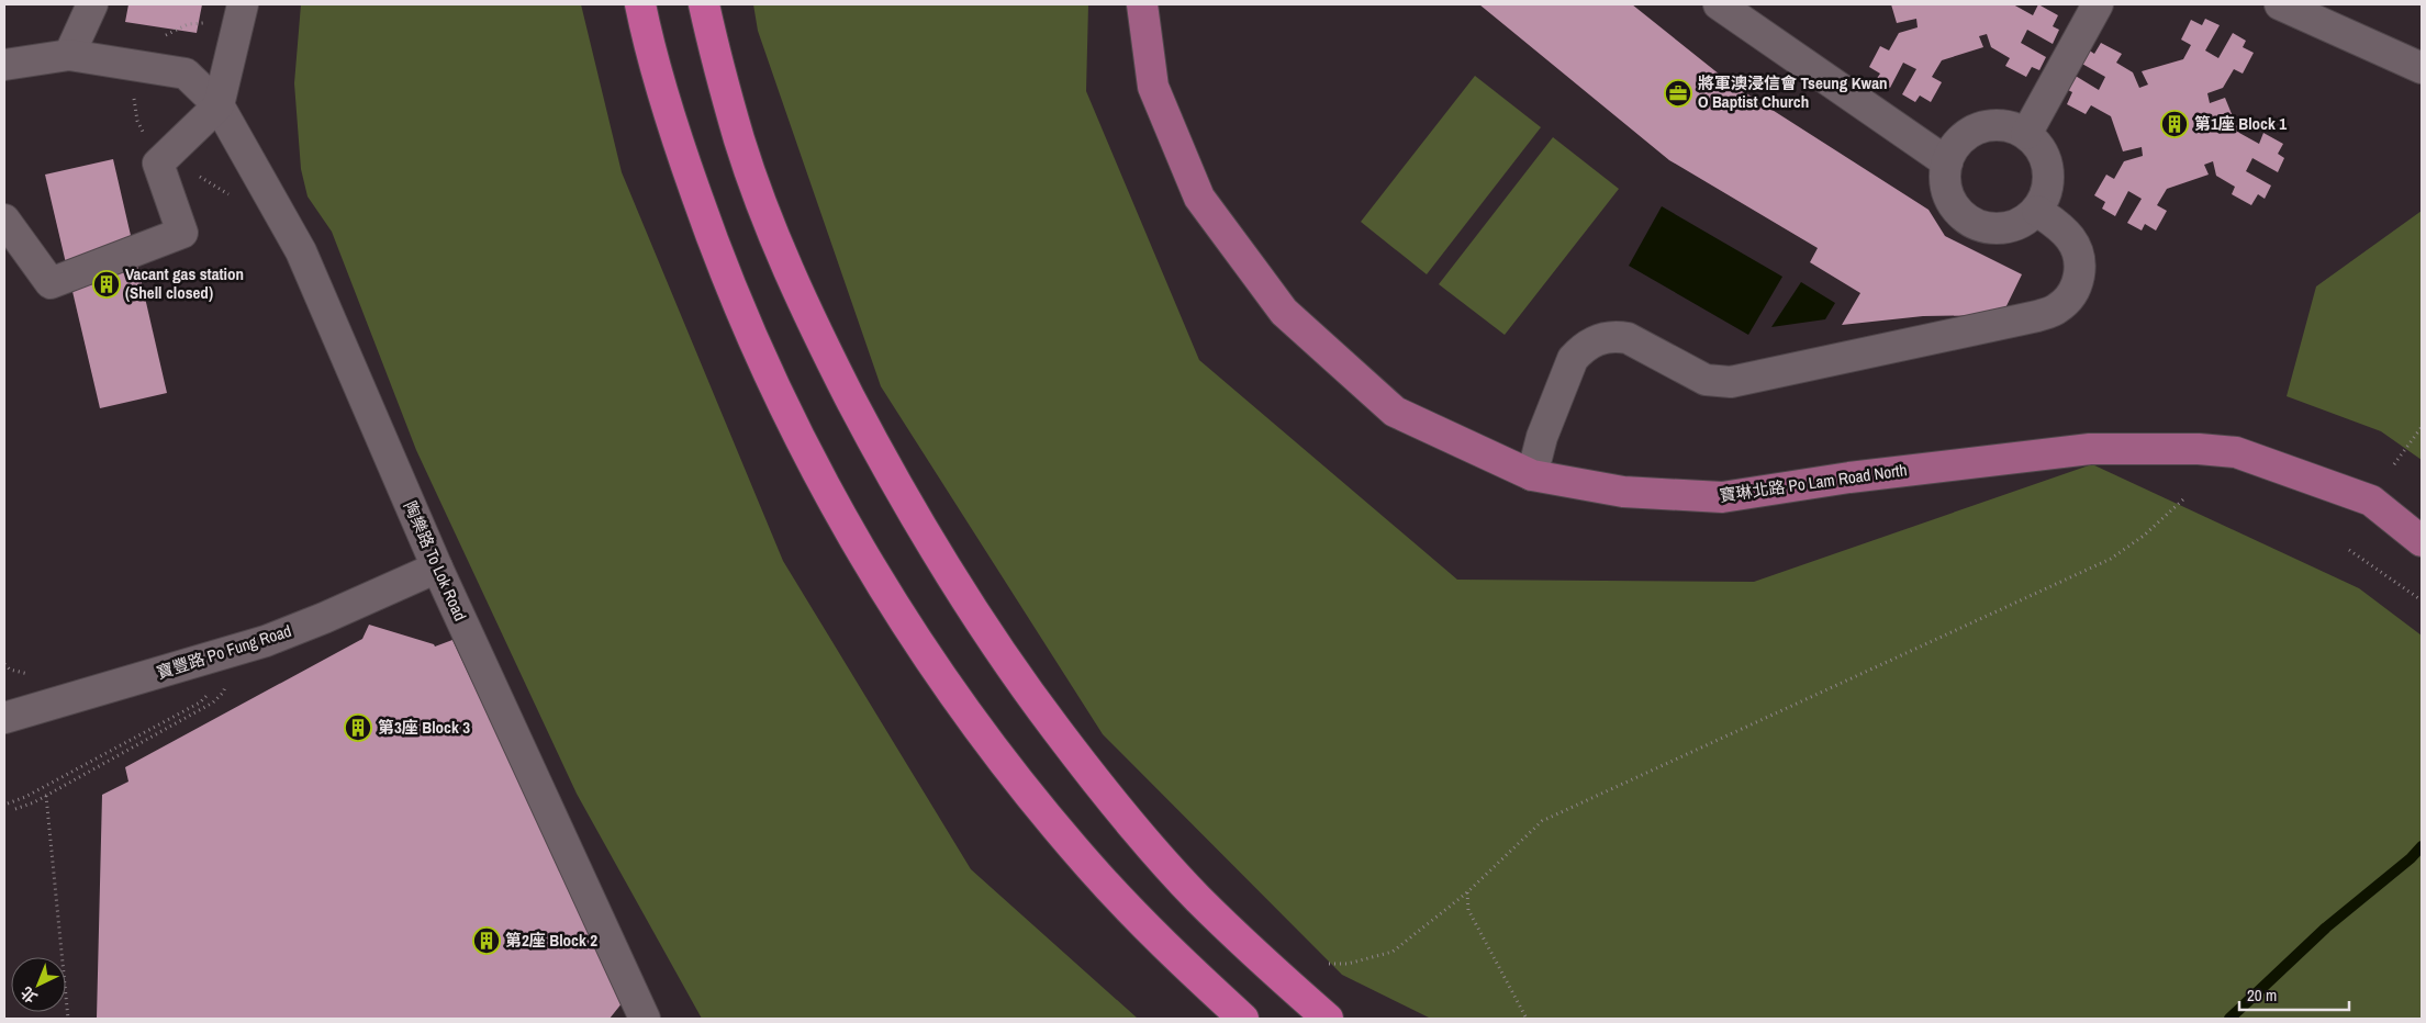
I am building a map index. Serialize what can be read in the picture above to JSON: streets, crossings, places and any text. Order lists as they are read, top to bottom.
{
  "streets": {
    "main road": ["寶琳北路 Po Lam Road North"],
    "street": ["陶樂路 To Lok Road", "寶豐路 Po Fung Road"]
  },
  "crossings": [
    ["陶樂路 To Lok Road", "寶豐路 Po Fung Road"]
  ],
  "places": {
    "office": ["將軍澳浸信會 Tseung Kwan O Baptist Church"],
    "building": [
      "第1座 Block 1",
      "Vacant gas station (Shell closed)",
      "第3座 Block 3",
      "第2座 Block 2"
    ]
  },
  "scale_bar": "20 m",
  "north": "bottom left"
}
